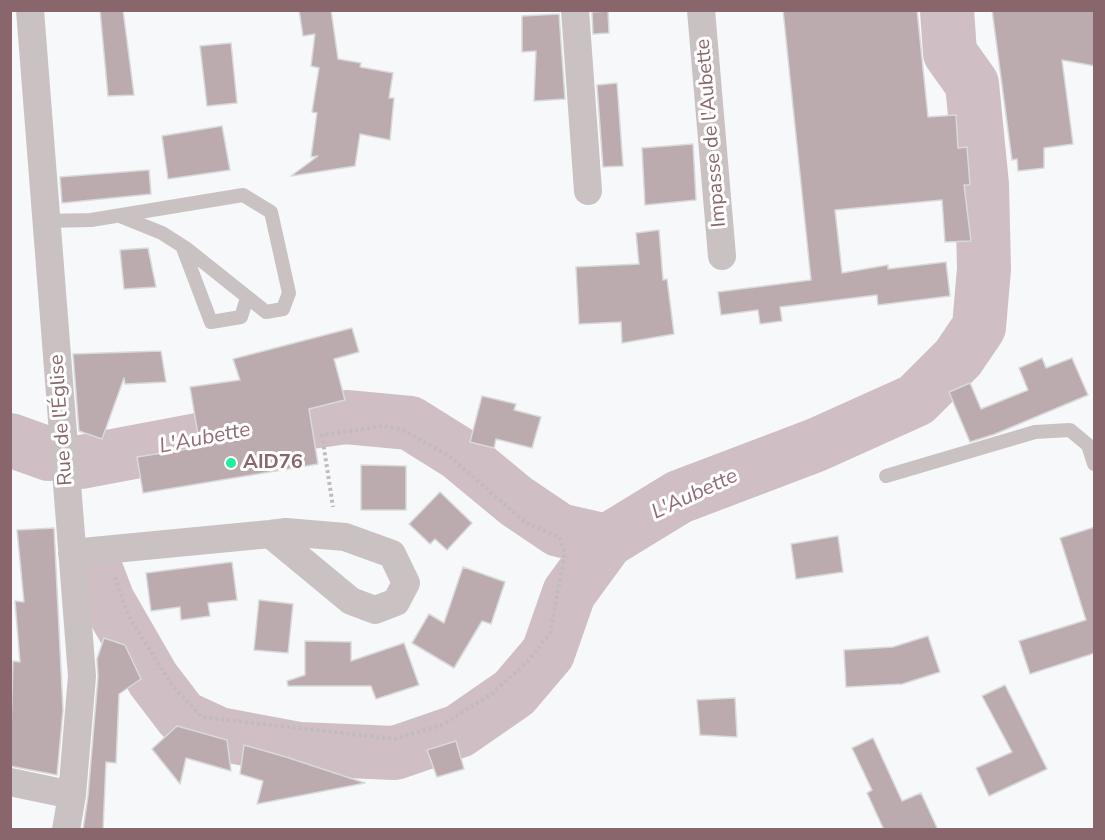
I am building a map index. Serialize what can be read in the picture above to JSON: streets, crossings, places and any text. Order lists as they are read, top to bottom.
{
  "streets": {
    "street": ["Impasse de l'Aubette", "Rue de l'Église"]
  },
  "water": ["L'Aubette"],
  "places": ["AID76"]
}
